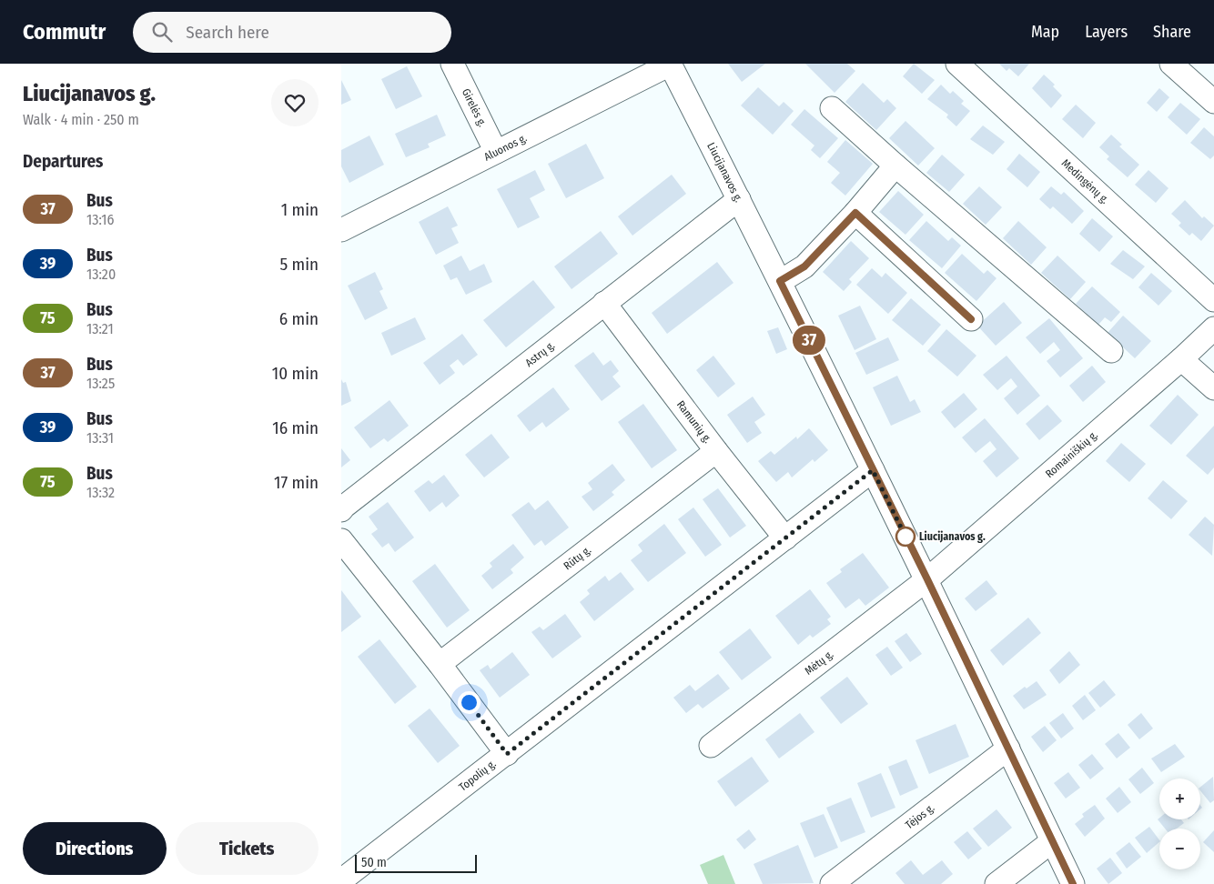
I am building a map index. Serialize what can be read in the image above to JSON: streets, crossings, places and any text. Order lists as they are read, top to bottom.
{
  "streets": {
    "street": [
      "Girelės g.",
      "Aluonos g.",
      "Liucijanavos g.",
      "Medingėnų g.",
      "Astrų g.",
      "Ramunių g.",
      "Romainiškių g.",
      "Rūtų g.",
      "Mėtų g.",
      "Topolių g.",
      "Tėjos g."
    ]
  },
  "crossings": [
    ["Girelės g.", "Aluonos g."],
    ["Aluonos g.", "Liucijanavos g."],
    ["Liucijanavos g.", "Astrų g."],
    ["Liucijanavos g.", "Romainiškių g."],
    ["Liucijanavos g.", "Mėtų g."],
    ["Liucijanavos g.", "Topolių g."],
    ["Liucijanavos g.", "Tėjos g."],
    ["Astrų g.", "Ramunių g."],
    ["Ramunių g.", "Rūtų g."],
    ["Ramunių g.", "Topolių g."],
    ["Romainiškių g.", "Mėtų g."]
  ],
  "places": ["Liucijanavos g."],
  "lines": ["bus line 37"],
  "scale_bar": "50 m",
  "page": {
    "header": "Commutr",
    "search": "Search here",
    "nav": ["Map", "Layers", "Share"],
    "heading": [
      ["Liucijanavos g.", "Walk · 4 min · 250 m"],
      "Departures"
    ],
    "on_map": "37",
    "list": [
      {
        "mark": "37",
        "name": "Bus",
        "note": "13:16",
        "value": "1 min"
      },
      {
        "mark": "39",
        "name": "Bus",
        "note": "13:20",
        "value": "5 min"
      },
      {
        "mark": "75",
        "name": "Bus",
        "note": "13:21",
        "value": "6 min"
      },
      {
        "mark": "37",
        "name": "Bus",
        "note": "13:25",
        "value": "10 min"
      },
      {
        "mark": "39",
        "name": "Bus",
        "note": "13:31",
        "value": "16 min"
      },
      {
        "mark": "75",
        "name": "Bus",
        "note": "13:32",
        "value": "17 min"
      }
    ],
    "map_buttons": ["+", "−"],
    "buttons": ["Directions", "Tickets"],
    "scale": "50 m"
  }
}
